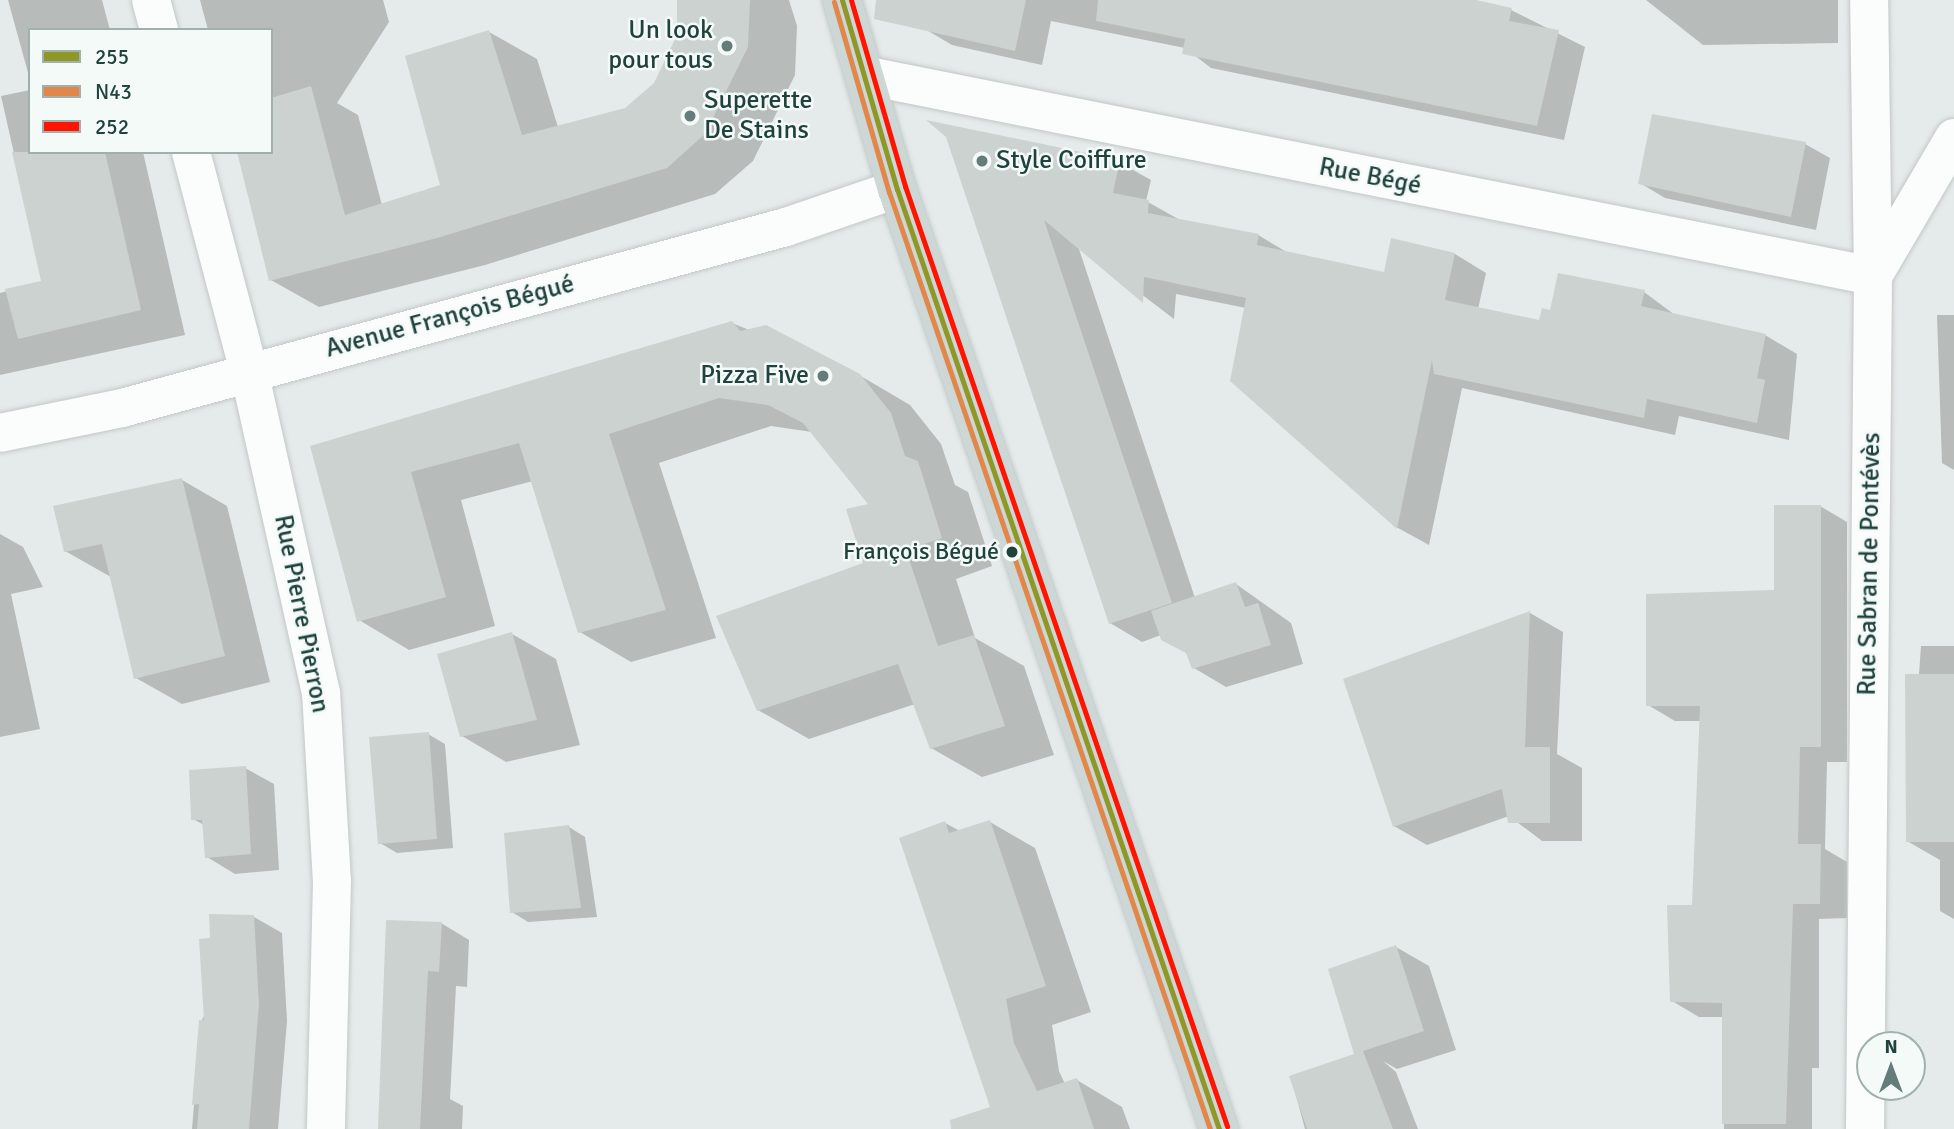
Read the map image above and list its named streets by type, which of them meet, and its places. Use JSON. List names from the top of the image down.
{
  "streets": {
    "street": [
      "Rue Bégé",
      "Avenue François Bégué",
      "Rue Sabran de Pontévès",
      "Rue Pierre Pierron"
    ]
  },
  "crossings": [
    ["Rue Bégé", "Rue Sabran de Pontévès"],
    ["Avenue François Bégué", "Rue Pierre Pierron"]
  ],
  "places": [
    "Un look pour tous",
    "Superette De Stains",
    "Style Coiffure",
    "Pizza Five",
    "François Bégué"
  ],
  "lines": ["transit line 255", "transit line 252", "transit line N43"],
  "legend": ["255", "N43", "252"],
  "north": "top"
}
